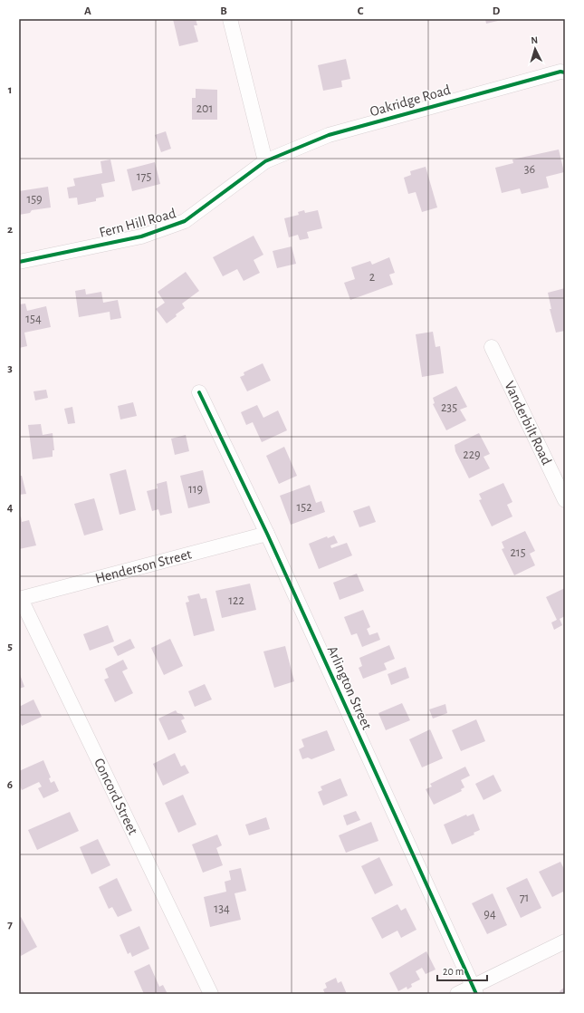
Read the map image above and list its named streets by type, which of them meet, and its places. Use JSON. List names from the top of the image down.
{
  "streets": {
    "street": [
      "Oakridge Road",
      "Fern Hill Road",
      "Vanderbilt Road",
      "Henderson Street",
      "Arlington Street",
      "Concord Street"
    ]
  },
  "crossings": [
    ["Oakridge Road", "Fern Hill Road"],
    ["Henderson Street", "Arlington Street"],
    ["Henderson Street", "Concord Street"]
  ],
  "house_numbers": [
    "201",
    "36",
    "175",
    "159",
    "2",
    "154",
    "235",
    "229",
    "119",
    "152",
    "215",
    "122",
    "71",
    "134",
    "94"
  ],
  "scale_bar": "20 m",
  "north": "top",
  "grid": {
    "columns": [
      "A",
      "B",
      "C",
      "D"
    ],
    "rows": [
      "1",
      "2",
      "3",
      "4",
      "5",
      "6",
      "7"
    ]
  }
}
